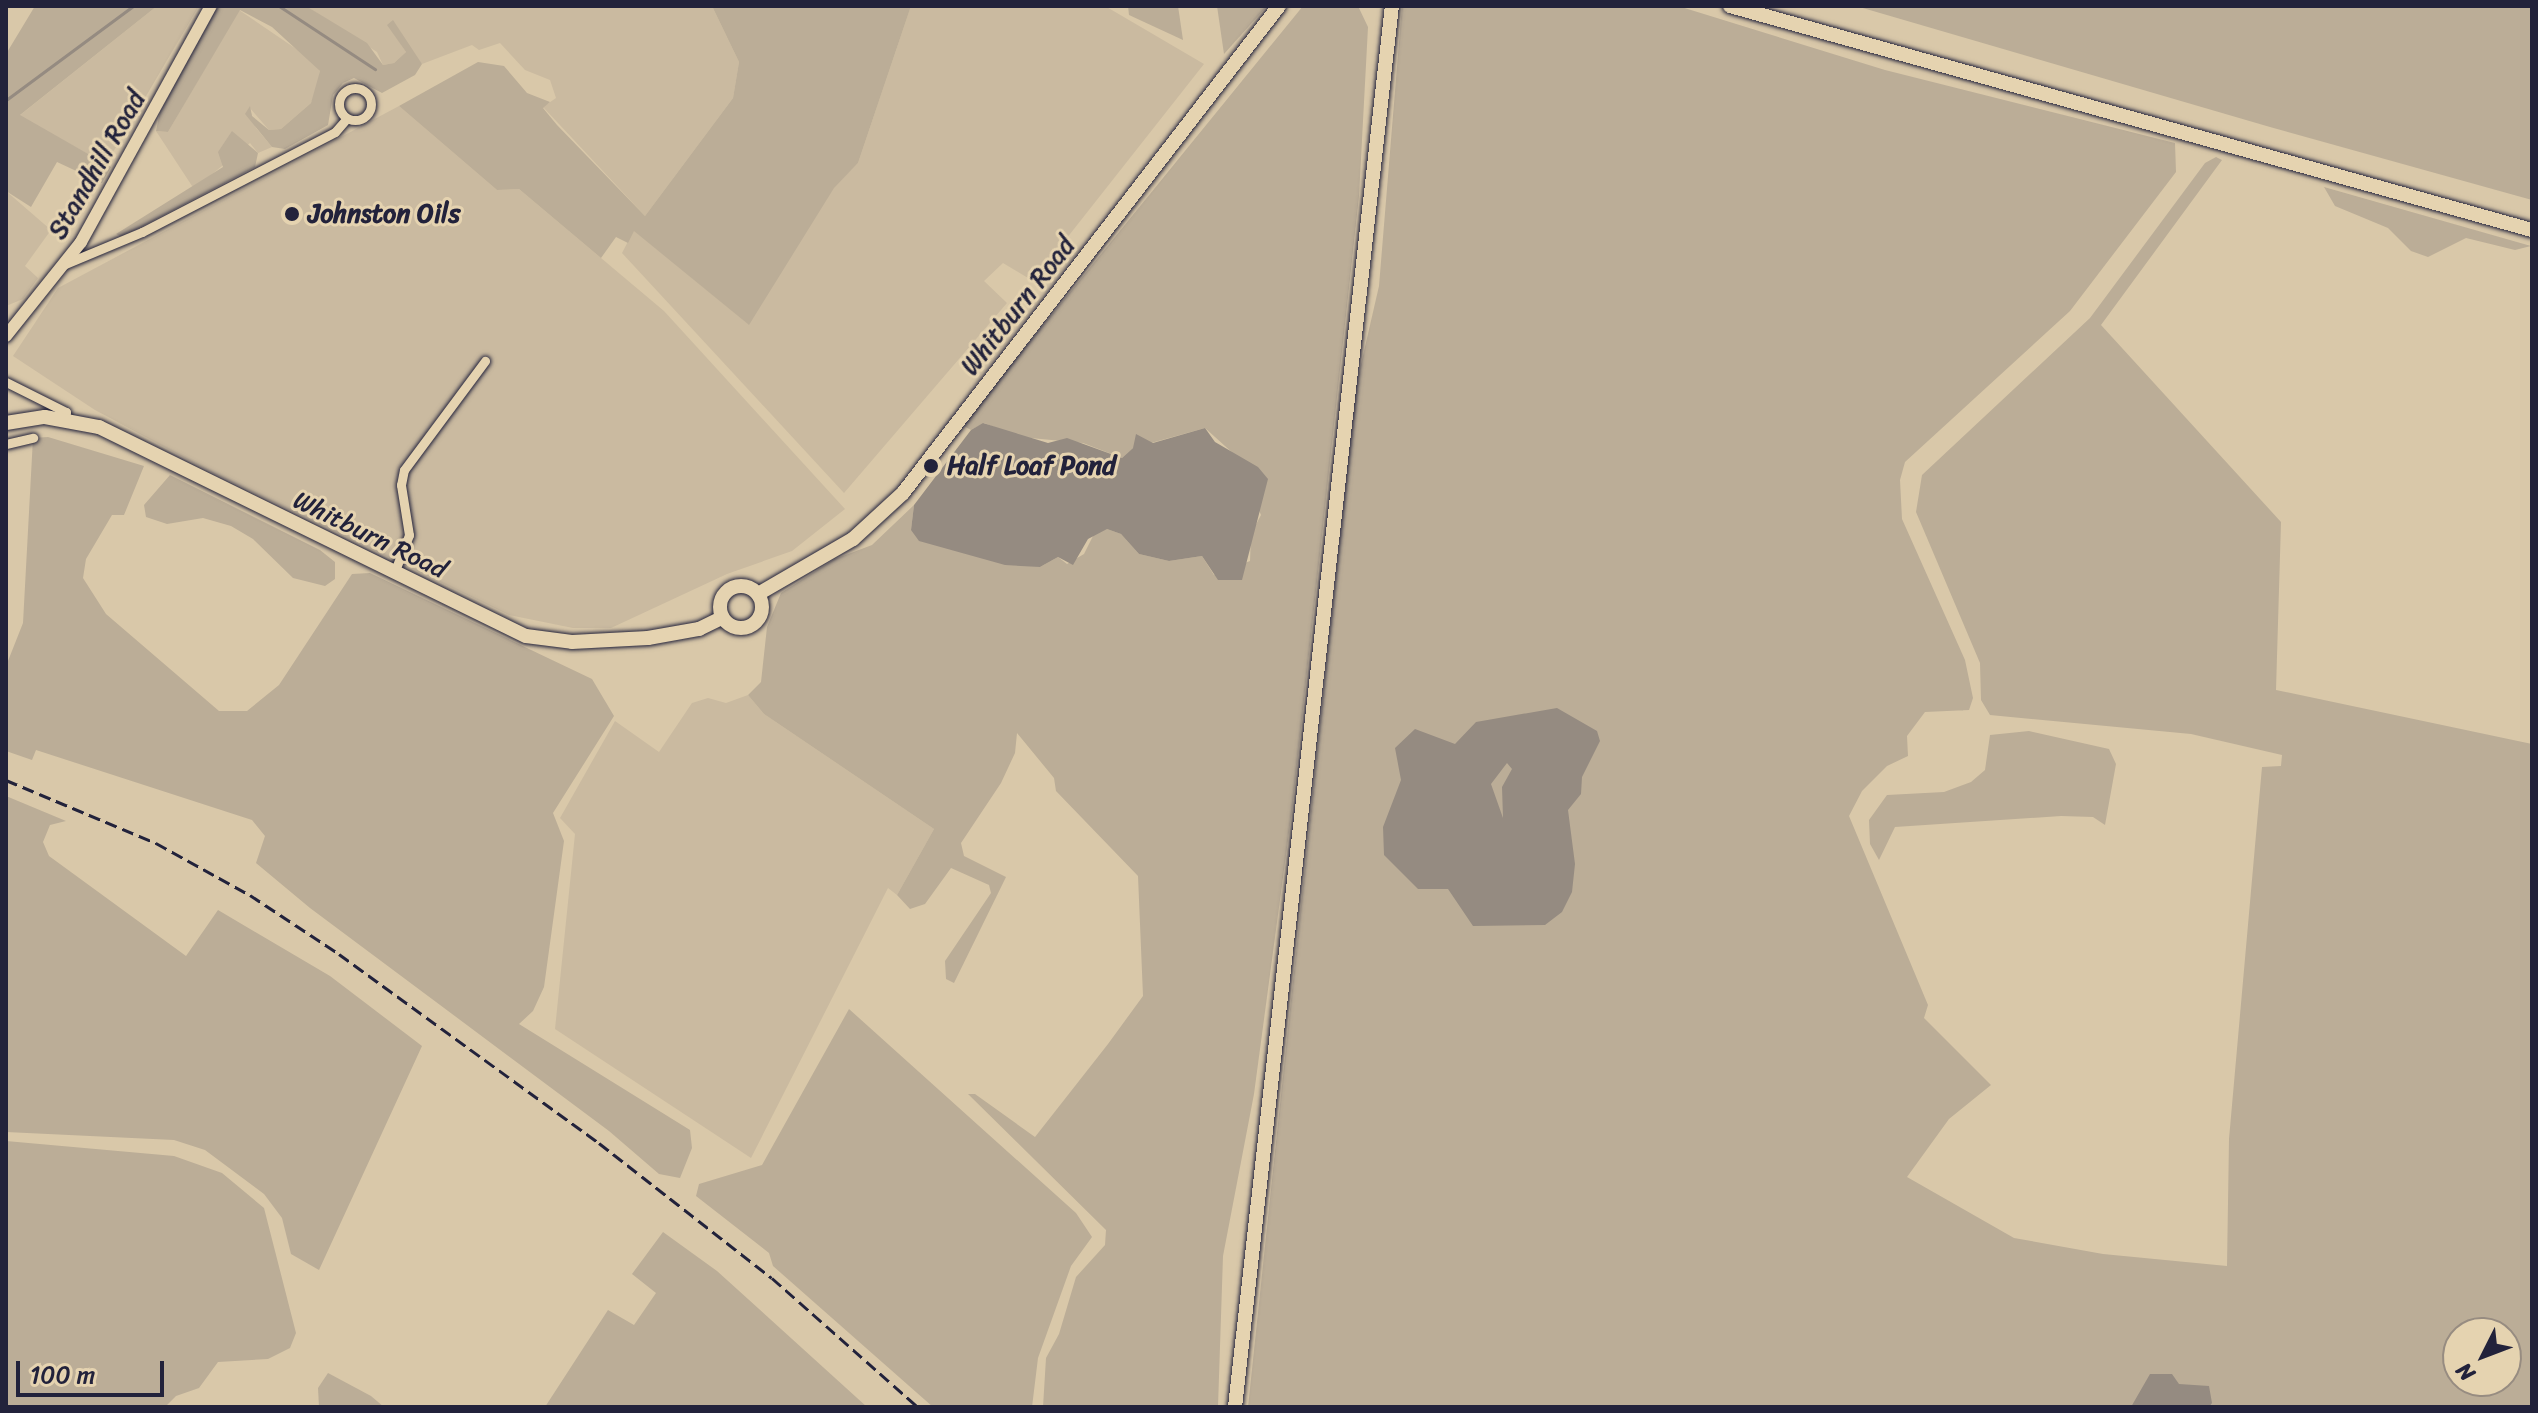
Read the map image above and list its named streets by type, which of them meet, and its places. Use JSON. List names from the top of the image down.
{
  "streets": {
    "main road": ["Whitburn Road"],
    "street": ["Standhill Road"]
  },
  "places": ["Johnston Oils", "Half Loaf Pond"],
  "scale_bar": "100 m",
  "north": "bottom left"
}
